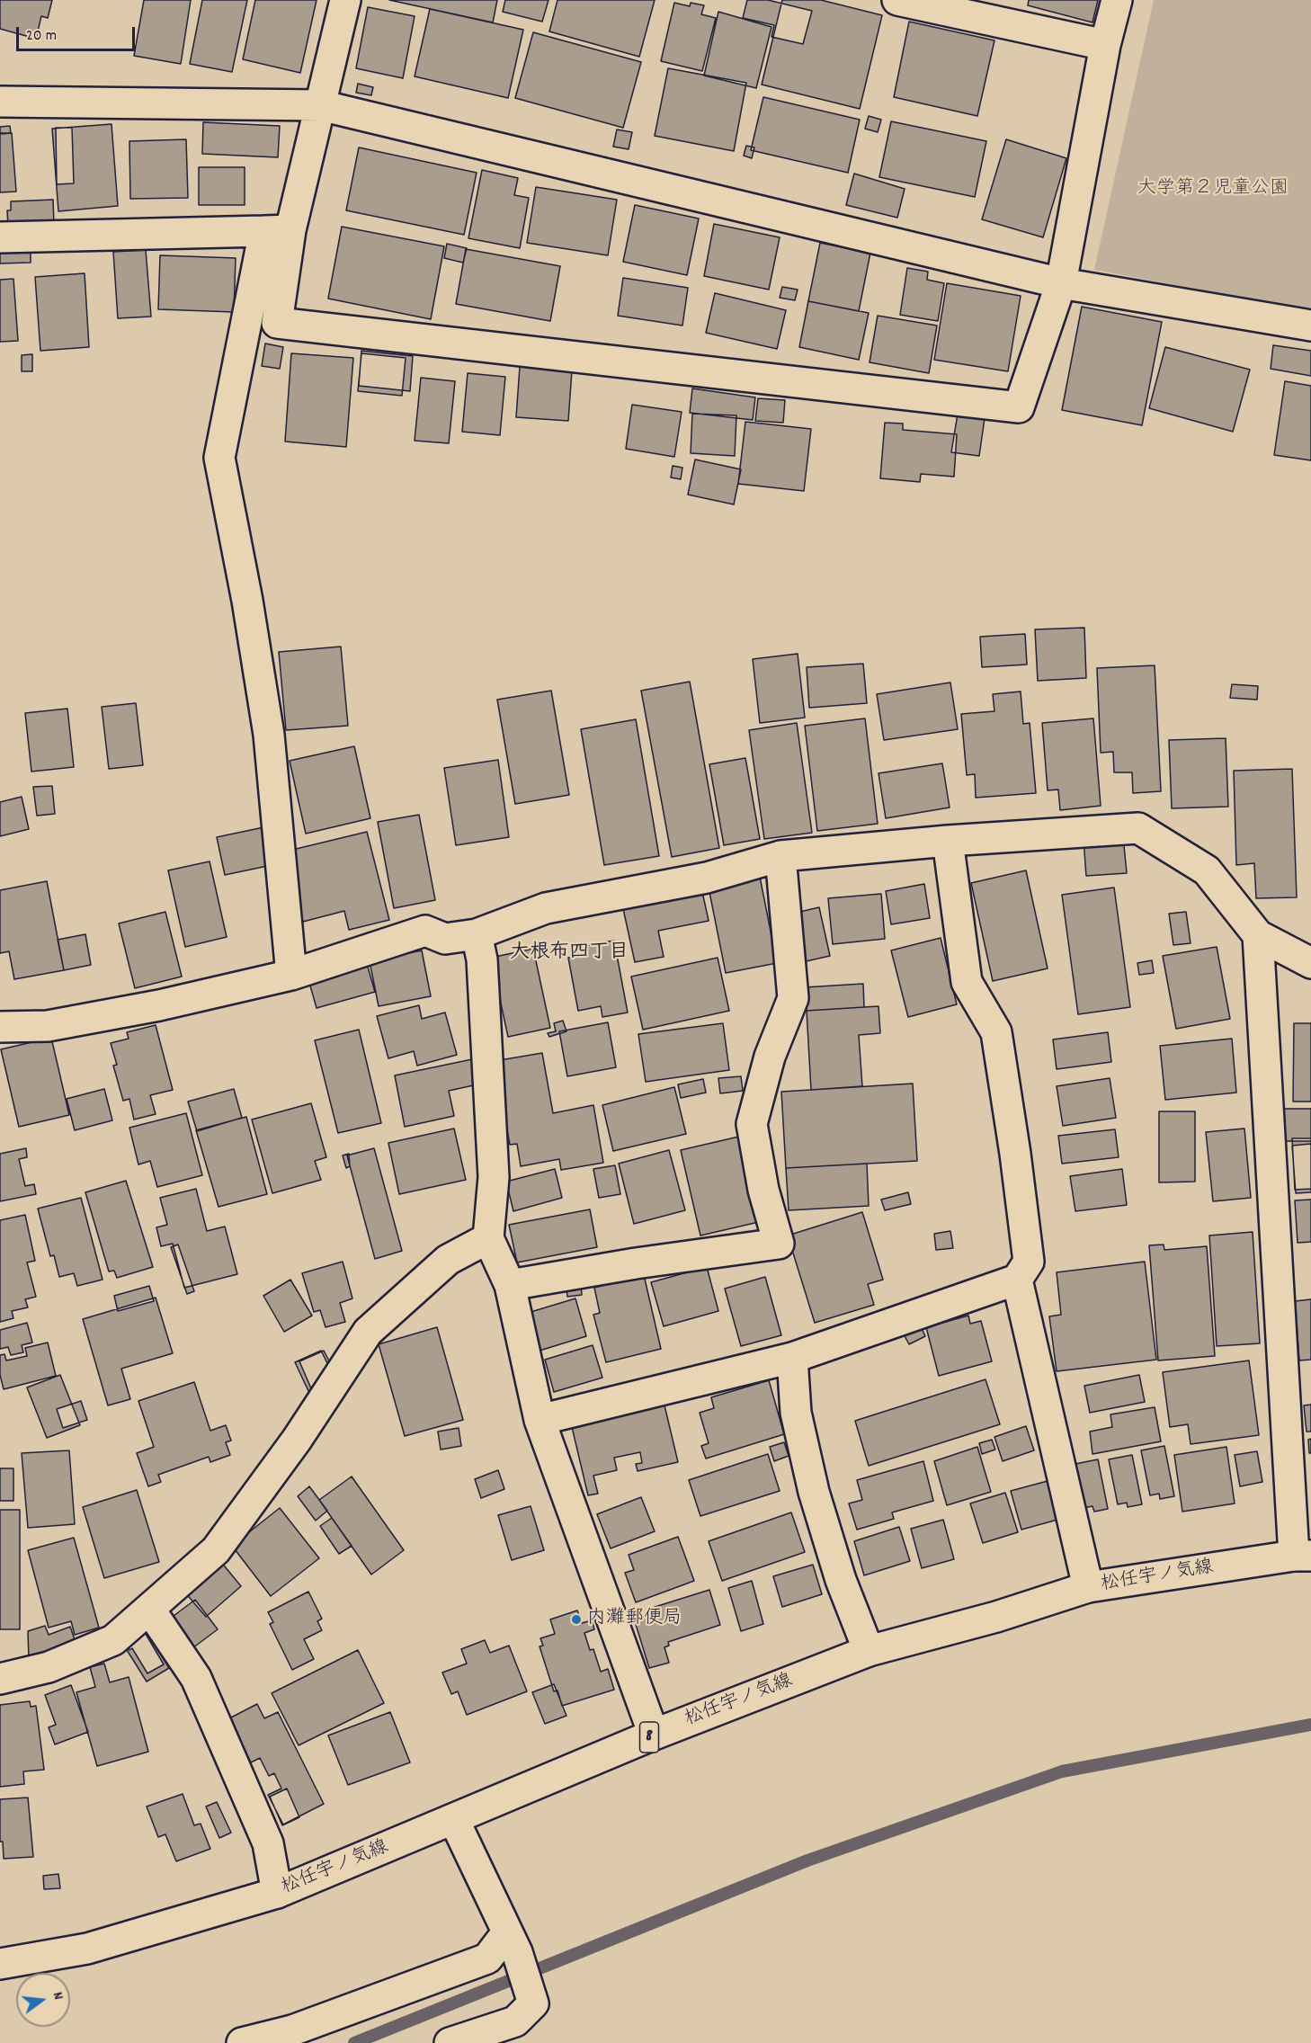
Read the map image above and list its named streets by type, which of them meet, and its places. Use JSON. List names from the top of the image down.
{
  "streets": {
    "street": ["松任宇ノ気線", "8"]
  },
  "districts": ["大根布四丁目"],
  "parks": ["大学第２児童公園"],
  "places": ["内灘郵便局"],
  "scale_bar": "20 m",
  "north": "right"
}
